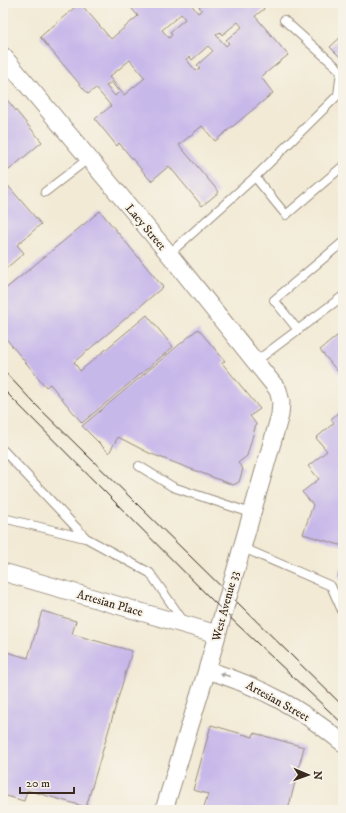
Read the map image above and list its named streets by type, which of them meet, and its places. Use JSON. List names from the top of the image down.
{
  "streets": {
    "street": [
      "Lacy Street",
      "Artesian Place",
      "West Avenue 33",
      "Artesian Street"
    ]
  },
  "crossings": [
    ["Lacy Street", "West Avenue 33"],
    ["Artesian Place", "West Avenue 33"],
    ["West Avenue 33", "Artesian Street"]
  ],
  "one_way": ["Artesian Street"],
  "scale_bar": "20 m",
  "north": "right"
}
